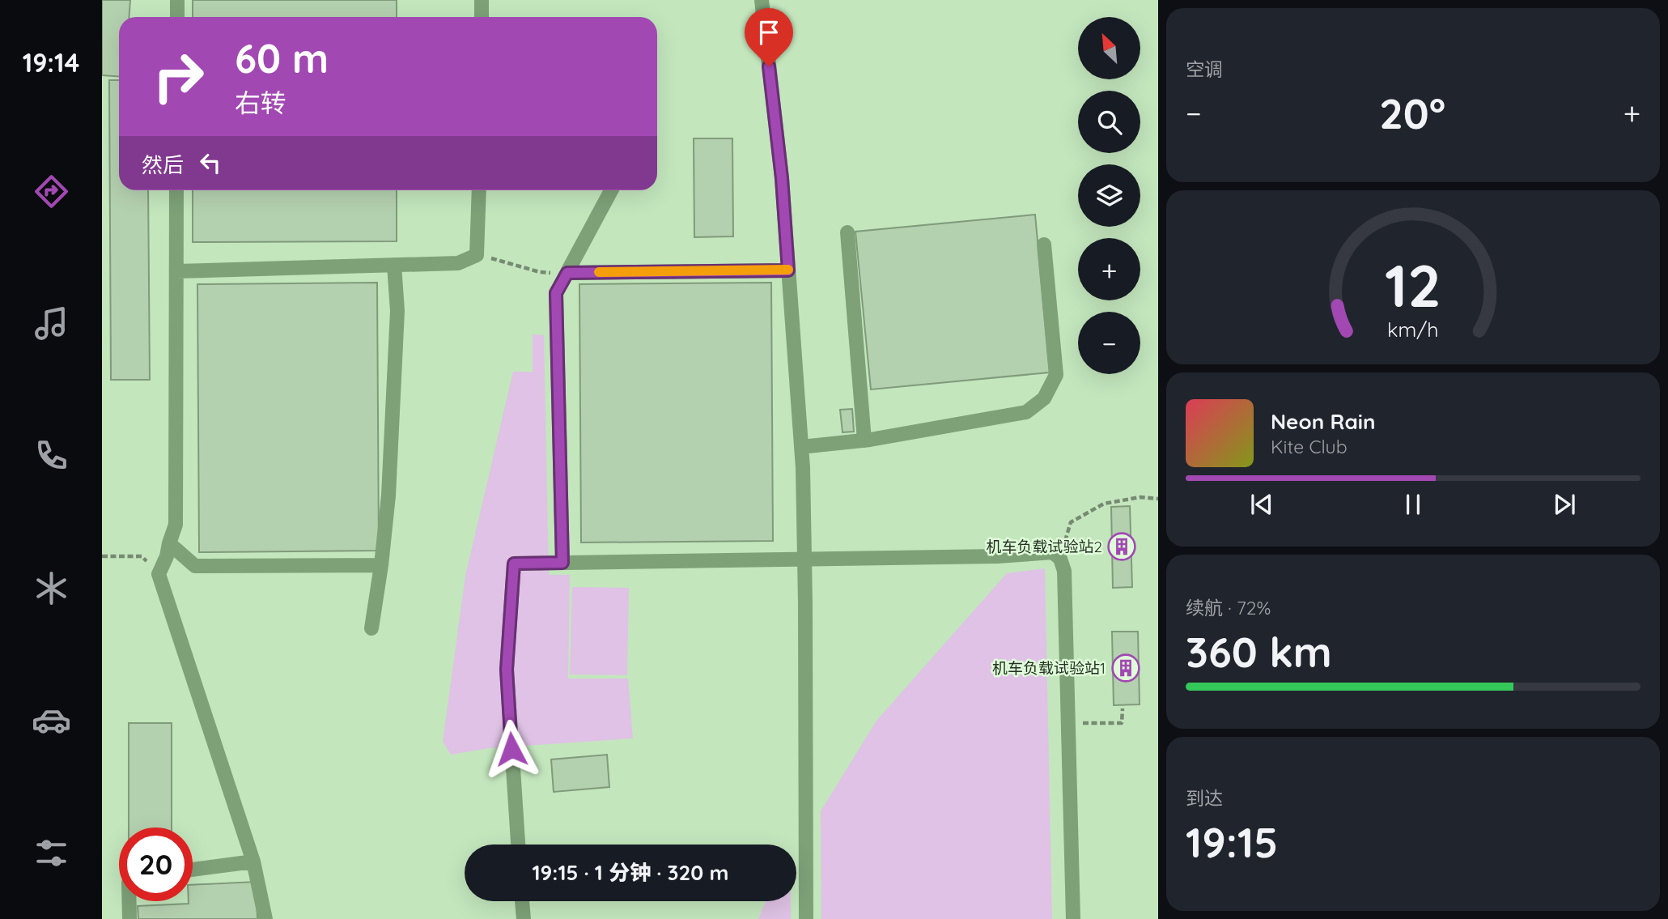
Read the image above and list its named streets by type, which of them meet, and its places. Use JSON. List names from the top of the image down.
{
  "places": {
    "building": ["机车负载试验站2", "机车负载试验站1"]
  },
  "north": "top left",
  "page": {
    "tabs": "19:14",
    "tile": [
      "空调",
      ["续航 · 72%", "360 km"],
      ["到达", "19:15"]
    ],
    "map_buttons": ["+", "−"],
    "turn": ["60 m", "右转"],
    "heat": ["−", "20°", "+"],
    "then": "然后",
    "song": ["Neon Rain", "Kite Club"],
    "limit": "20",
    "trip": "19:15 · 1 分钟 · 320 m",
    "gauge": ["12", "km/h"]
  }
}
